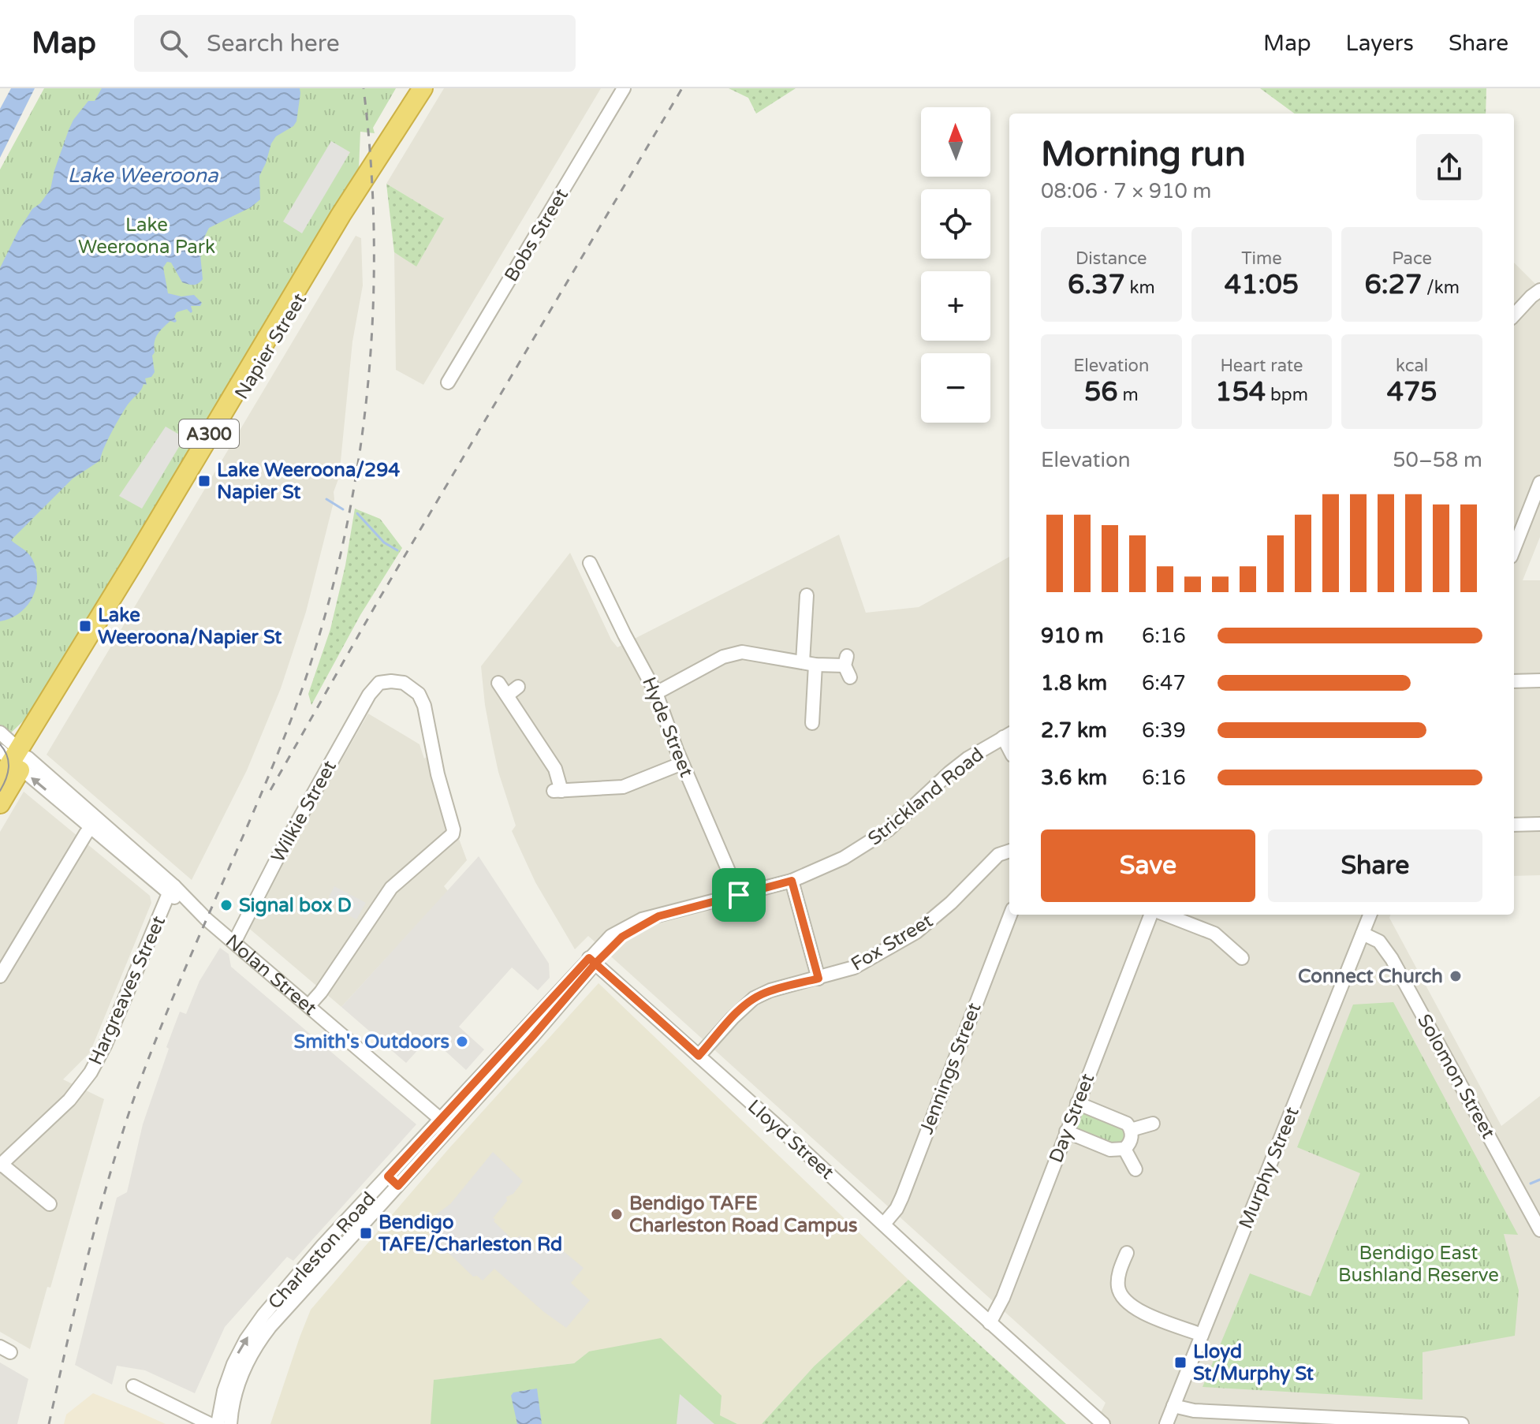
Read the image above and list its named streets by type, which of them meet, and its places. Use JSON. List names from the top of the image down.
{
  "streets": {
    "highway": ["Napier Street", "A300"],
    "street": [
      "Bobs Street",
      "Hyde Street",
      "Strickland Road",
      "Wilkie Street",
      "Fox Street",
      "Nolan Street",
      "Hargreaves Street",
      "Jennings Street",
      "Solomon Street",
      "Day Street",
      "Lloyd Street",
      "Murphy Street",
      "Charleston Road"
    ]
  },
  "crossings": [
    ["Napier Street", "Nolan Street"],
    ["Hyde Street", "Strickland Road"],
    ["Strickland Road", "Lloyd Street"],
    ["Strickland Road", "Charleston Road"],
    ["Wilkie Street", "Nolan Street"],
    ["Fox Street", "Lloyd Street"],
    ["Nolan Street", "Hargreaves Street"],
    ["Nolan Street", "Charleston Road"],
    ["Jennings Street", "Lloyd Street"],
    ["Solomon Street", "Murphy Street"],
    ["Day Street", "Lloyd Street"],
    ["Lloyd Street", "Charleston Road"]
  ],
  "water": ["Lake Weeroona"],
  "parks": ["Lake Weeroona Park", "Bendigo East Bushland Reserve"],
  "places": {
    "transit": [
      "Lake Weeroona/294 Napier St",
      "Lake Weeroona/Napier St",
      "Bendigo TAFE/Charleston Rd",
      "Lloyd St/Murphy St"
    ],
    "other": [
      "Signal box D",
      "Connect Church",
      "Smith's Outdoors",
      "Bendigo TAFE Charleston Road Campus"
    ]
  },
  "north": "top",
  "page": {
    "header": "Map",
    "search": "Search here",
    "nav": ["Map", "Layers", "Share"],
    "map_buttons": ["+", "−"],
    "heading": ["Morning run", "08:06 · 7 × 910 m"],
    "stats": [
      ["Distance", "6.37 km"],
      ["Time", "41:05"],
      ["Pace", "6:27 /km"],
      ["Elevation", "56 m"],
      ["Heart rate", "154 bpm"],
      ["kcal", "475"]
    ],
    "chart": ["Elevation", "50–58 m"],
    "list": [
      {
        "name": "910 m",
        "note": "6:16"
      },
      {
        "name": "1.8 km",
        "note": "6:47"
      },
      {
        "name": "2.7 km",
        "note": "6:39"
      },
      {
        "name": "3.6 km",
        "note": "6:16"
      }
    ],
    "buttons": ["Save", "Share"]
  }
}
